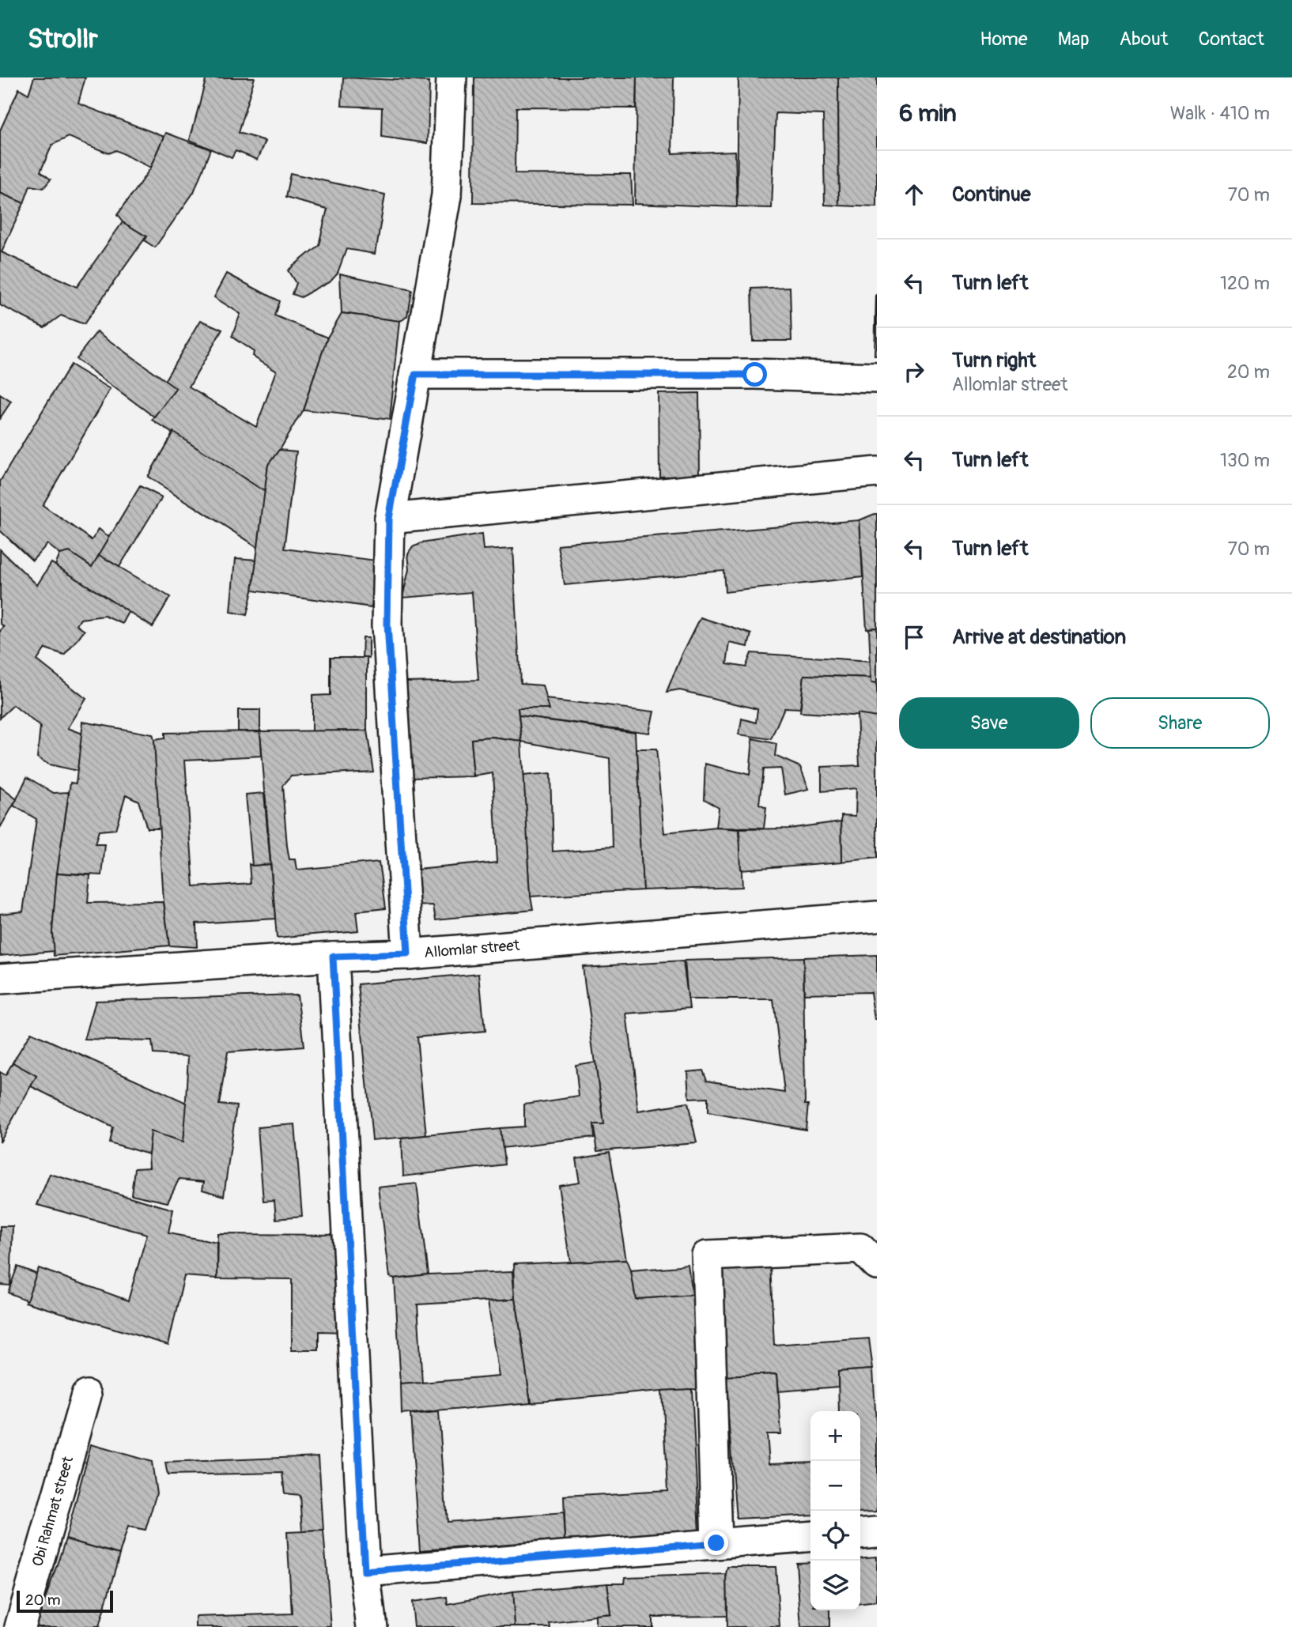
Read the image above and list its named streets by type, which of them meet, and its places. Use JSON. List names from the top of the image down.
{
  "streets": {
    "street": ["Allomlar street", "Obi Rahmat street"]
  },
  "scale_bar": "20 m",
  "page": {
    "header": "Strollr",
    "nav": [
      "Home",
      "Map",
      "About",
      "Contact"
    ],
    "heading": ["6 min", "Walk · 410 m"],
    "list": [
      ["Continue", "70 m"],
      ["Turn left", "120 m"],
      ["Turn right", "Allomlar street", "20 m"],
      ["Turn left", "130 m"],
      ["Turn left", "70 m"],
      "Arrive at destination"
    ],
    "buttons": ["Save", "Share"],
    "map_buttons": ["+", "−"],
    "scale": "20 m"
  }
}
